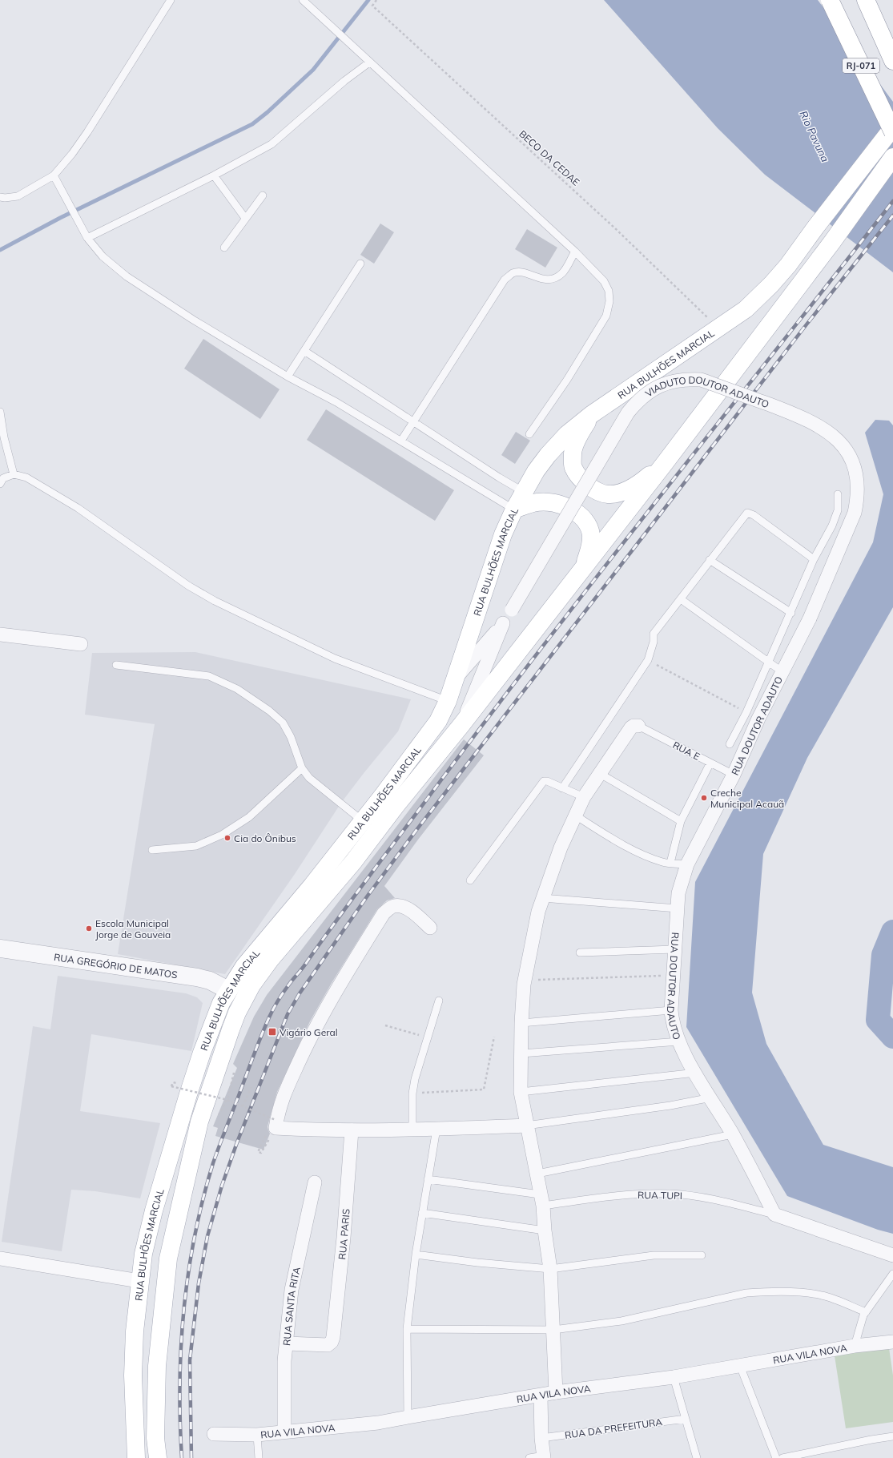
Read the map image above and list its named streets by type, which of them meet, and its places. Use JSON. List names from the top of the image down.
{
  "streets": {
    "main road": ["RJ-071", "RUA BULHÕES MARCIAL"],
    "street": [
      "VIADUTO DOUTOR ADAUTO",
      "RUA DOUTOR ADAUTO",
      "RUA GREGÓRIO DE MATOS",
      "RUA PARIS",
      "RUA SANTA RITA",
      "RUA VILA NOVA"
    ],
    "lane": ["RUA E", "RUA TUPI", "RUA DA PREFEITURA"],
    "path": ["BECO DA CEDAE"]
  },
  "crossings": [
    ["BECO DA CEDAE", "RUA BULHÕES MARCIAL"],
    ["RUA BULHÕES MARCIAL", "VIADUTO DOUTOR ADAUTO"],
    ["RUA BULHÕES MARCIAL", "RUA GREGÓRIO DE MATOS"],
    ["VIADUTO DOUTOR ADAUTO", "RUA DOUTOR ADAUTO"],
    ["RUA DOUTOR ADAUTO", "RUA E"],
    ["RUA DOUTOR ADAUTO", "RUA TUPI"],
    ["RUA PARIS", "RUA SANTA RITA"],
    ["RUA SANTA RITA", "RUA VILA NOVA"]
  ],
  "water": ["Rio Pavuna"],
  "places": {
    "other": ["Creche Municipal Acauã", "Cia do Ônibus", "Escola Municipal Jorge de Gouveia"],
    "transit": ["Vigário Geral"]
  }
}
